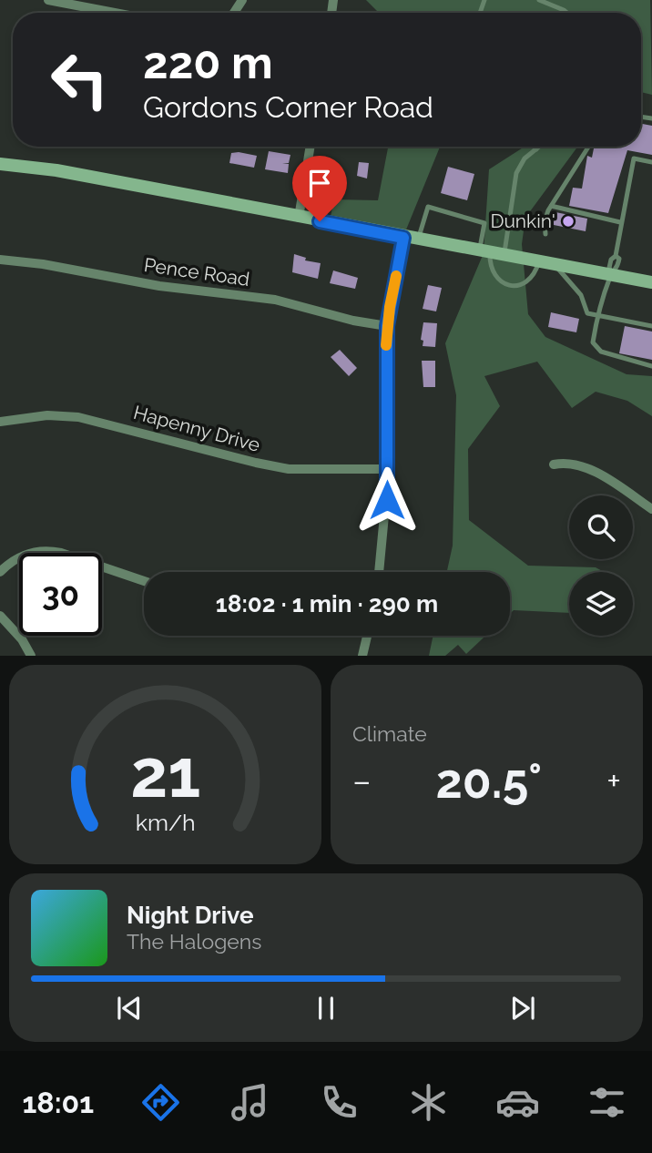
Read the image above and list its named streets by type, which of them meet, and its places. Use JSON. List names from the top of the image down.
{
  "streets": {
    "street": ["Pence Road", "Hapenny Drive"]
  },
  "places": ["Dunkin'"],
  "page": {
    "turn": ["220 m", "Gordons Corner Road"],
    "limit": "30",
    "trip": "18:02 · 1 min · 290 m",
    "tile": "Climate",
    "heat": ["−", "20.5°", "+"],
    "song": ["Night Drive", "The Halogens"],
    "tabs": "18:01",
    "gauge": ["21", "km/h"]
  }
}
